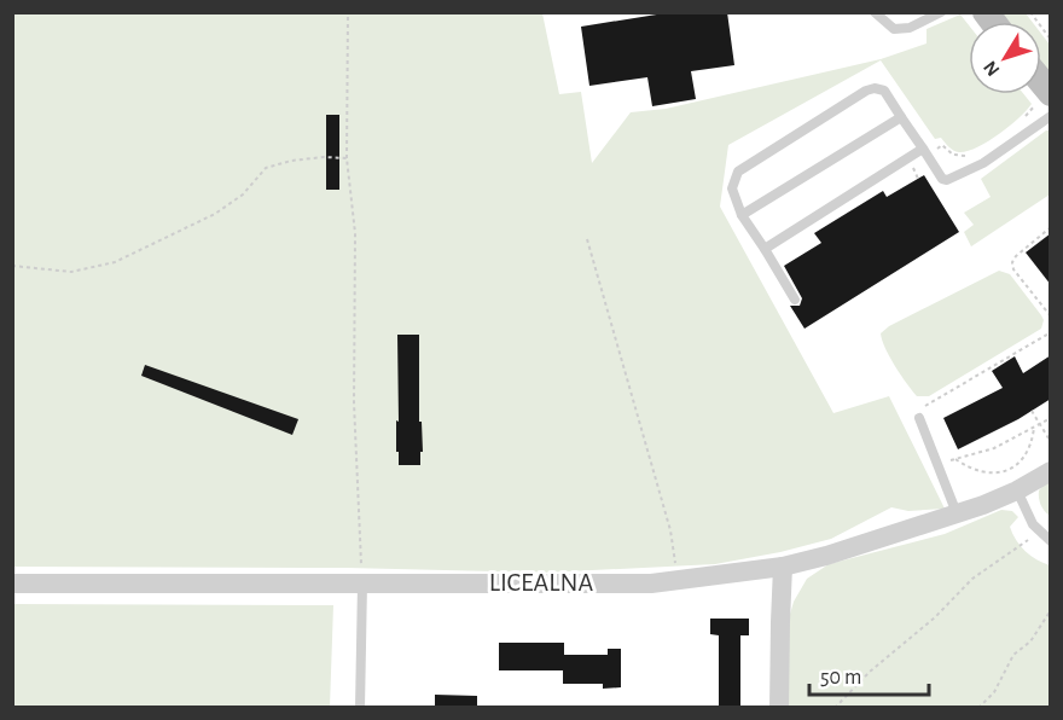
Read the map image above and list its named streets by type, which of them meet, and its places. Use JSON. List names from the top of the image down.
{
  "streets": {
    "street": ["LICEALNA"]
  },
  "scale_bar": "50 m",
  "north": "bottom left"
}
